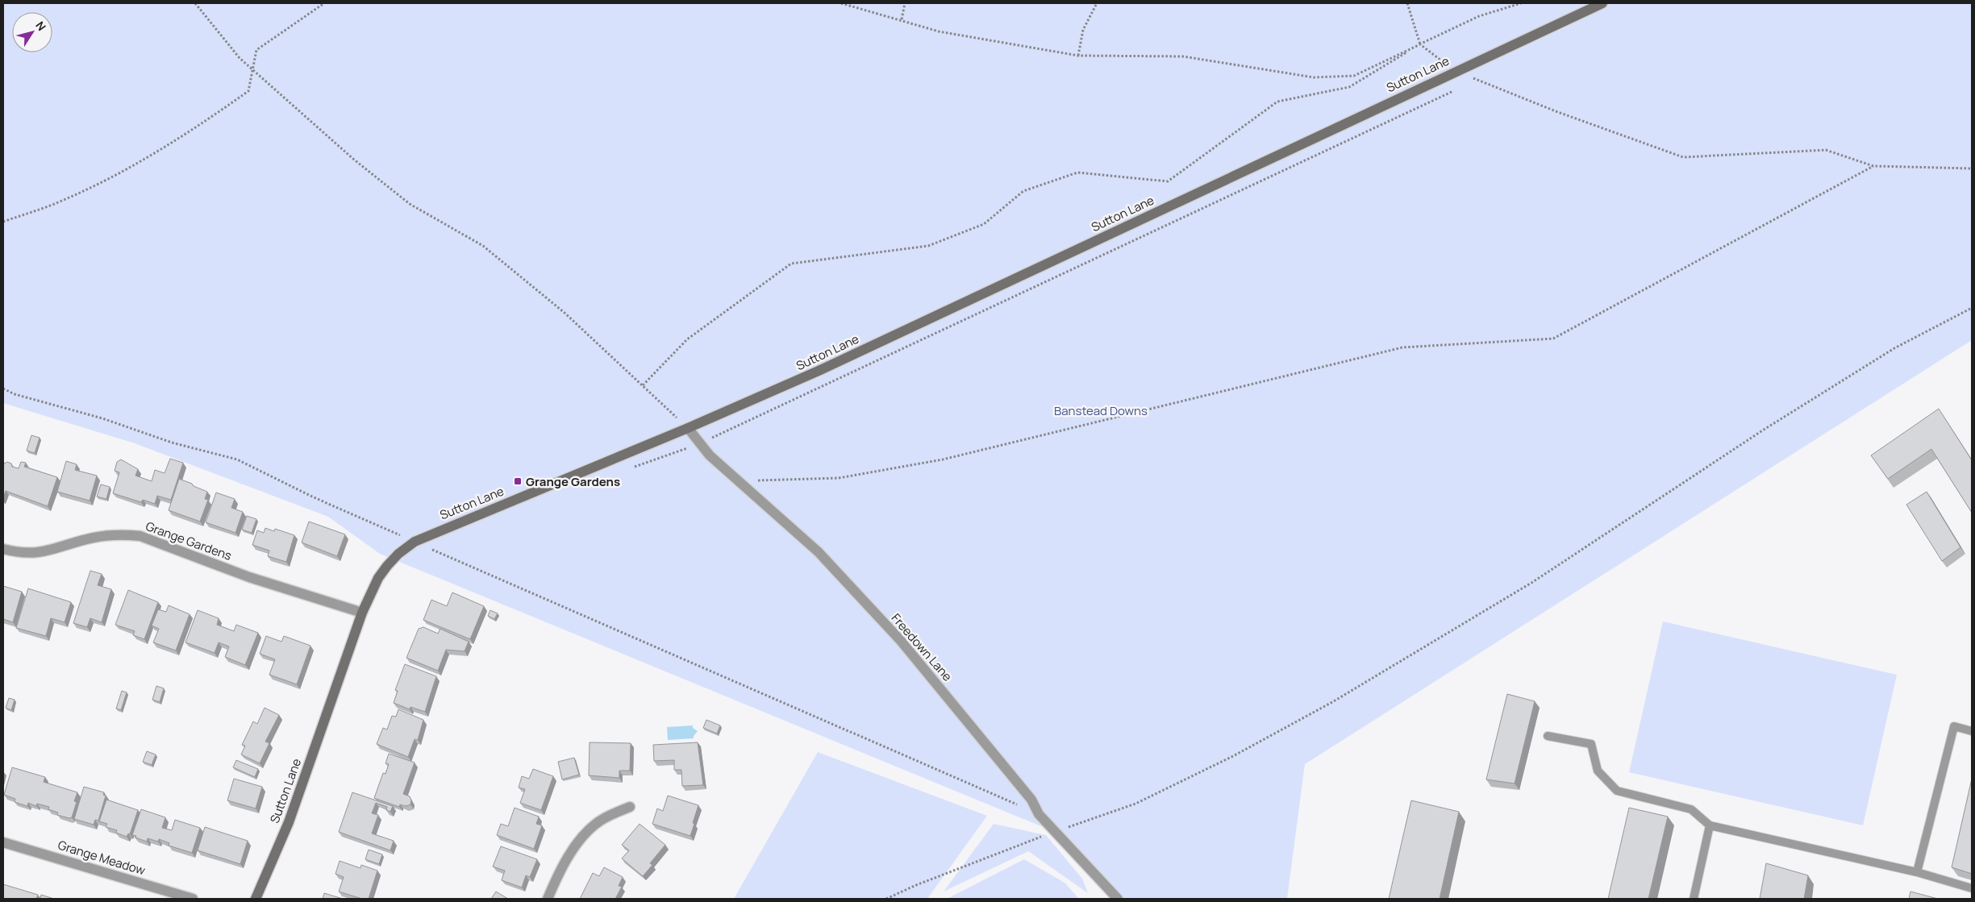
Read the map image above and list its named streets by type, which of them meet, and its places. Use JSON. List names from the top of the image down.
{
  "streets": {
    "main road": ["Sutton Lane"],
    "street": ["Grange Gardens", "Freedown Lane", "Grange Meadow"]
  },
  "crossings": [
    ["Sutton Lane", "Grange Gardens"],
    ["Sutton Lane", "Freedown Lane"]
  ],
  "parks": ["Banstead Downs"],
  "places": {
    "transit": ["Grange Gardens"]
  },
  "north": "top right"
}
